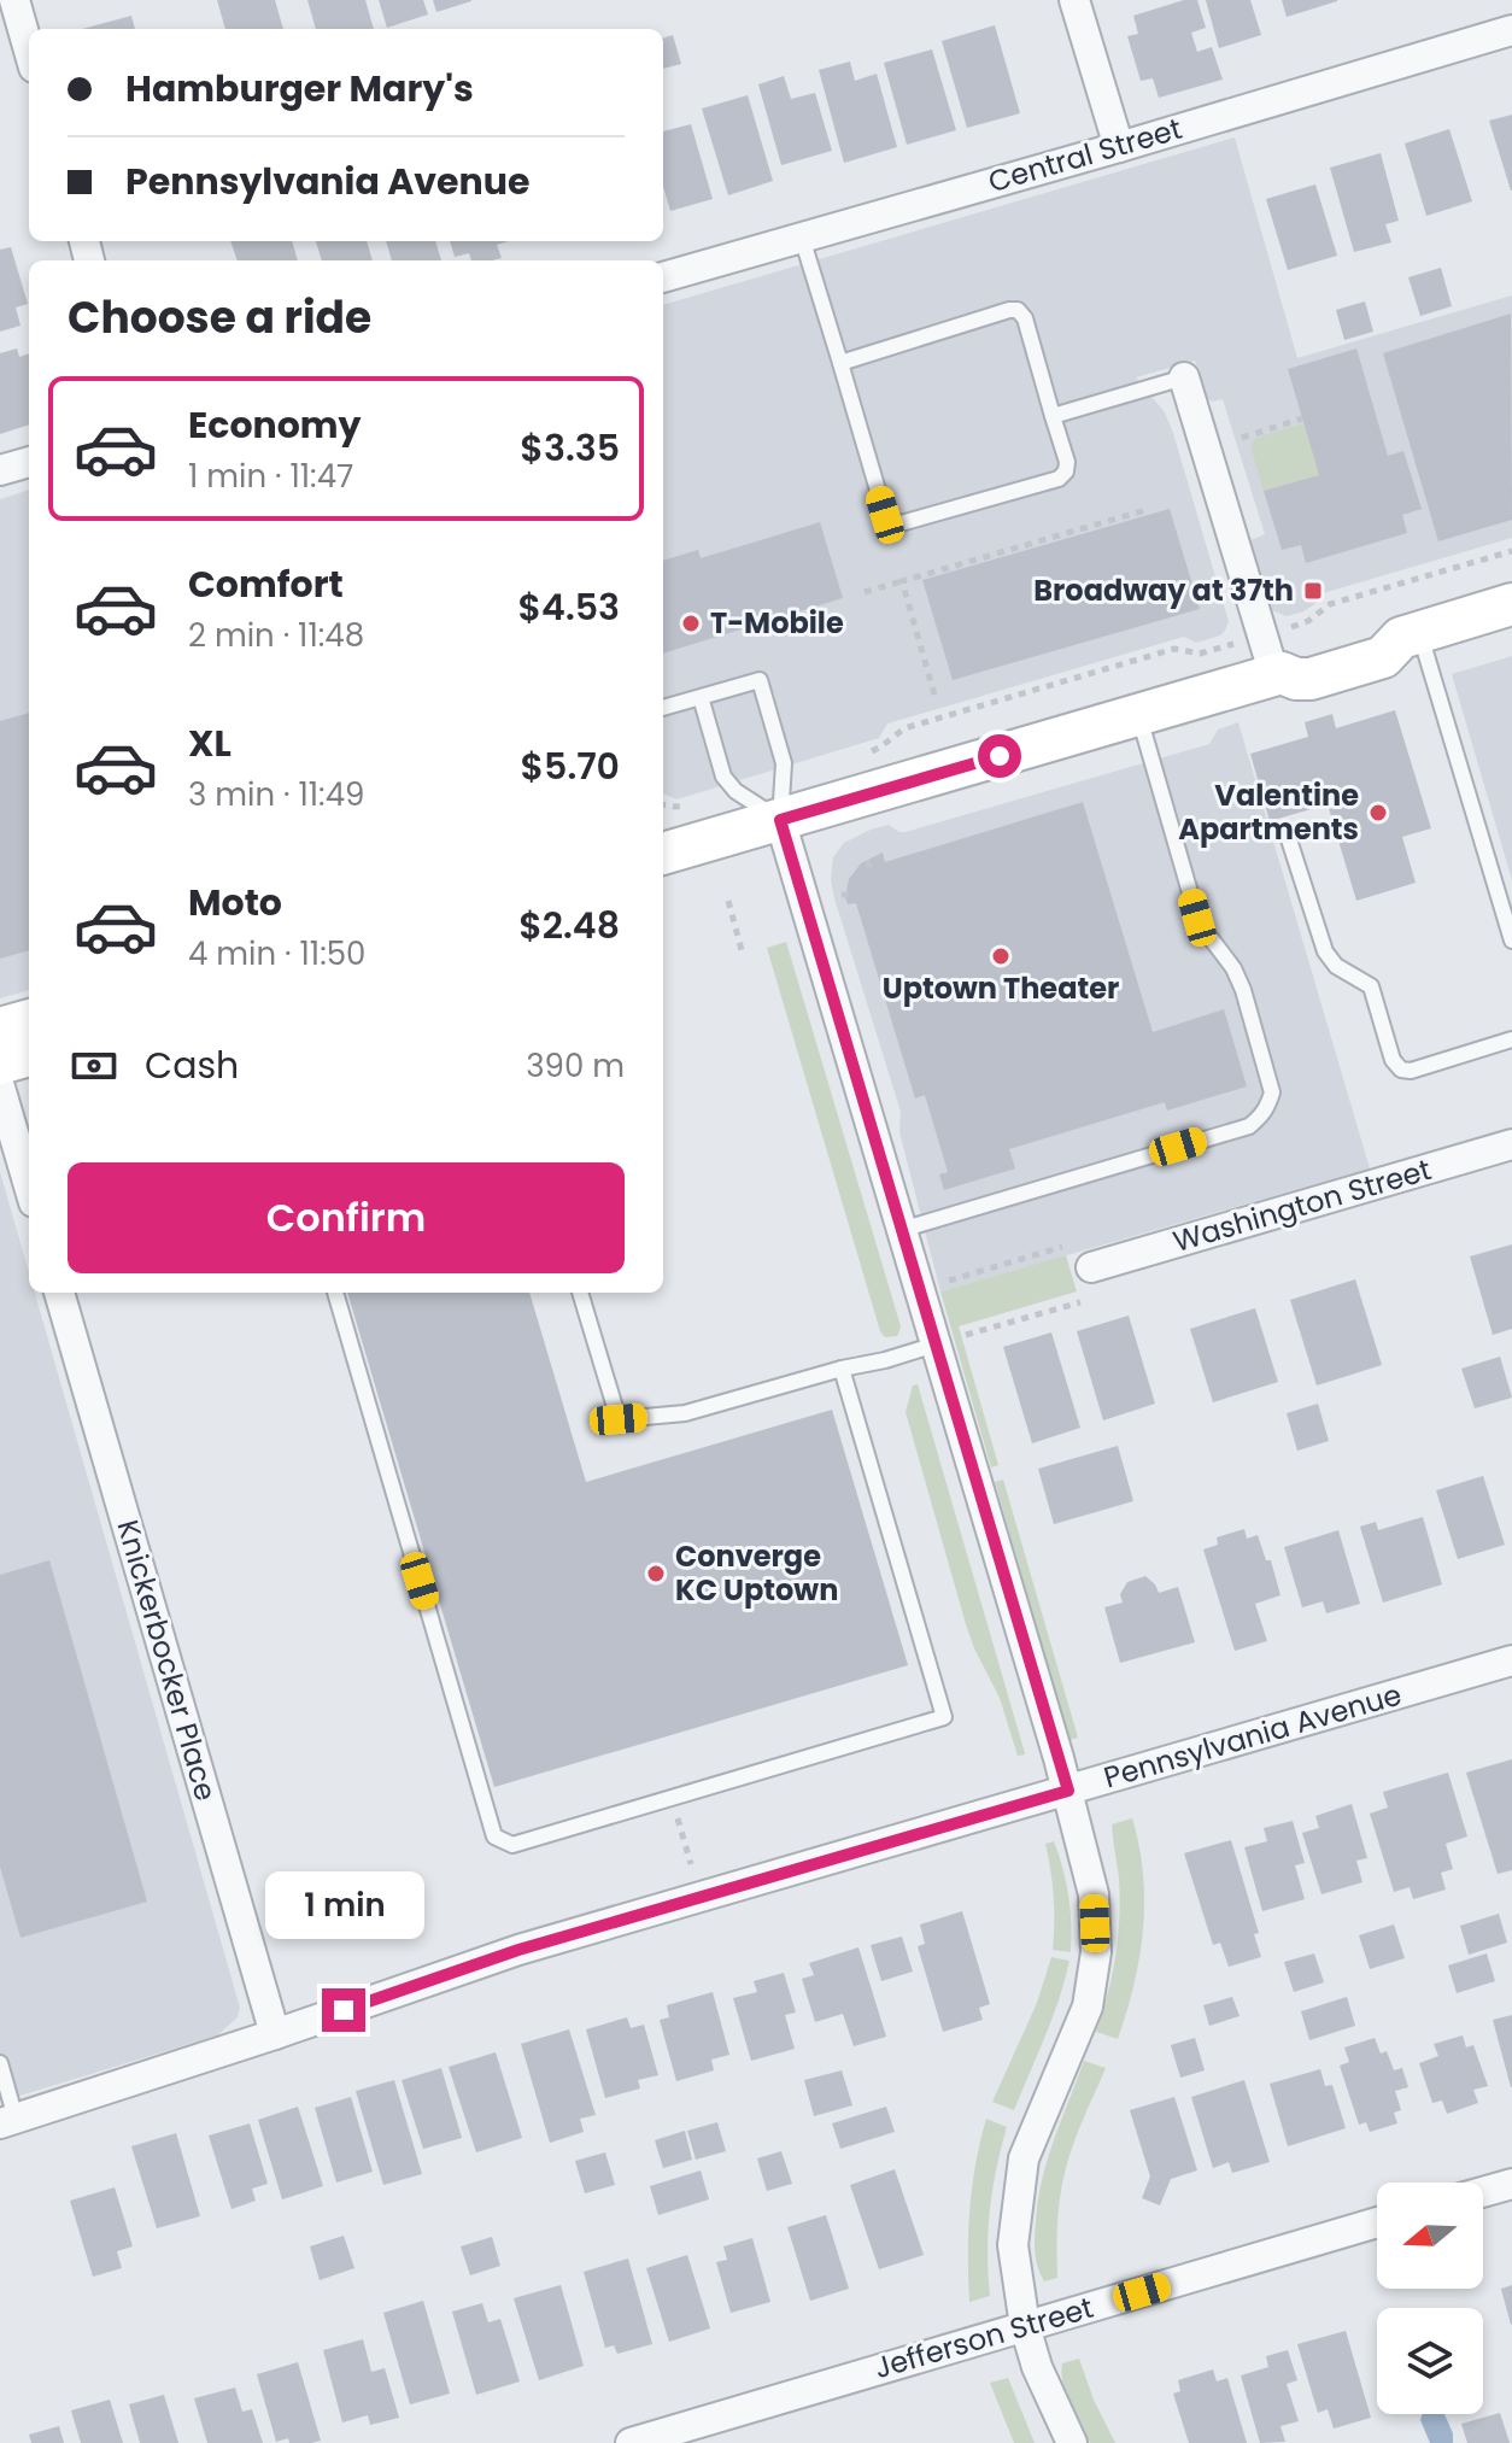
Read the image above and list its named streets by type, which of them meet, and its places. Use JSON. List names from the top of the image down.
{
  "streets": {
    "street": [
      "Central Street",
      "Washington Street",
      "Knickerbocker Place",
      "Pennsylvania Avenue",
      "Jefferson Street"
    ]
  },
  "crossings": [
    ["Knickerbocker Place", "Pennsylvania Avenue"]
  ],
  "places": {
    "transit": ["Broadway at 37th"],
    "other": [
      "T-Mobile",
      "Valentine Apartments",
      "Uptown Theater",
      "Converge KC Uptown"
    ]
  },
  "north": "left",
  "page": {
    "banner": ["Hamburger Mary's", "Pennsylvania Avenue"],
    "heading": "Choose a ride",
    "list": [
      {
        "name": "Economy",
        "note": "1 min · 11:47",
        "value": "$3.35"
      },
      {
        "name": "Comfort",
        "note": "2 min · 11:48",
        "value": "$4.53"
      },
      {
        "name": "XL",
        "note": "3 min · 11:49",
        "value": "$5.70"
      },
      {
        "name": "Moto",
        "note": "4 min · 11:50",
        "value": "$2.48"
      }
    ],
    "pay": ["Cash", "390 m"],
    "buttons": "Confirm",
    "bubble": "1 min"
  }
}
